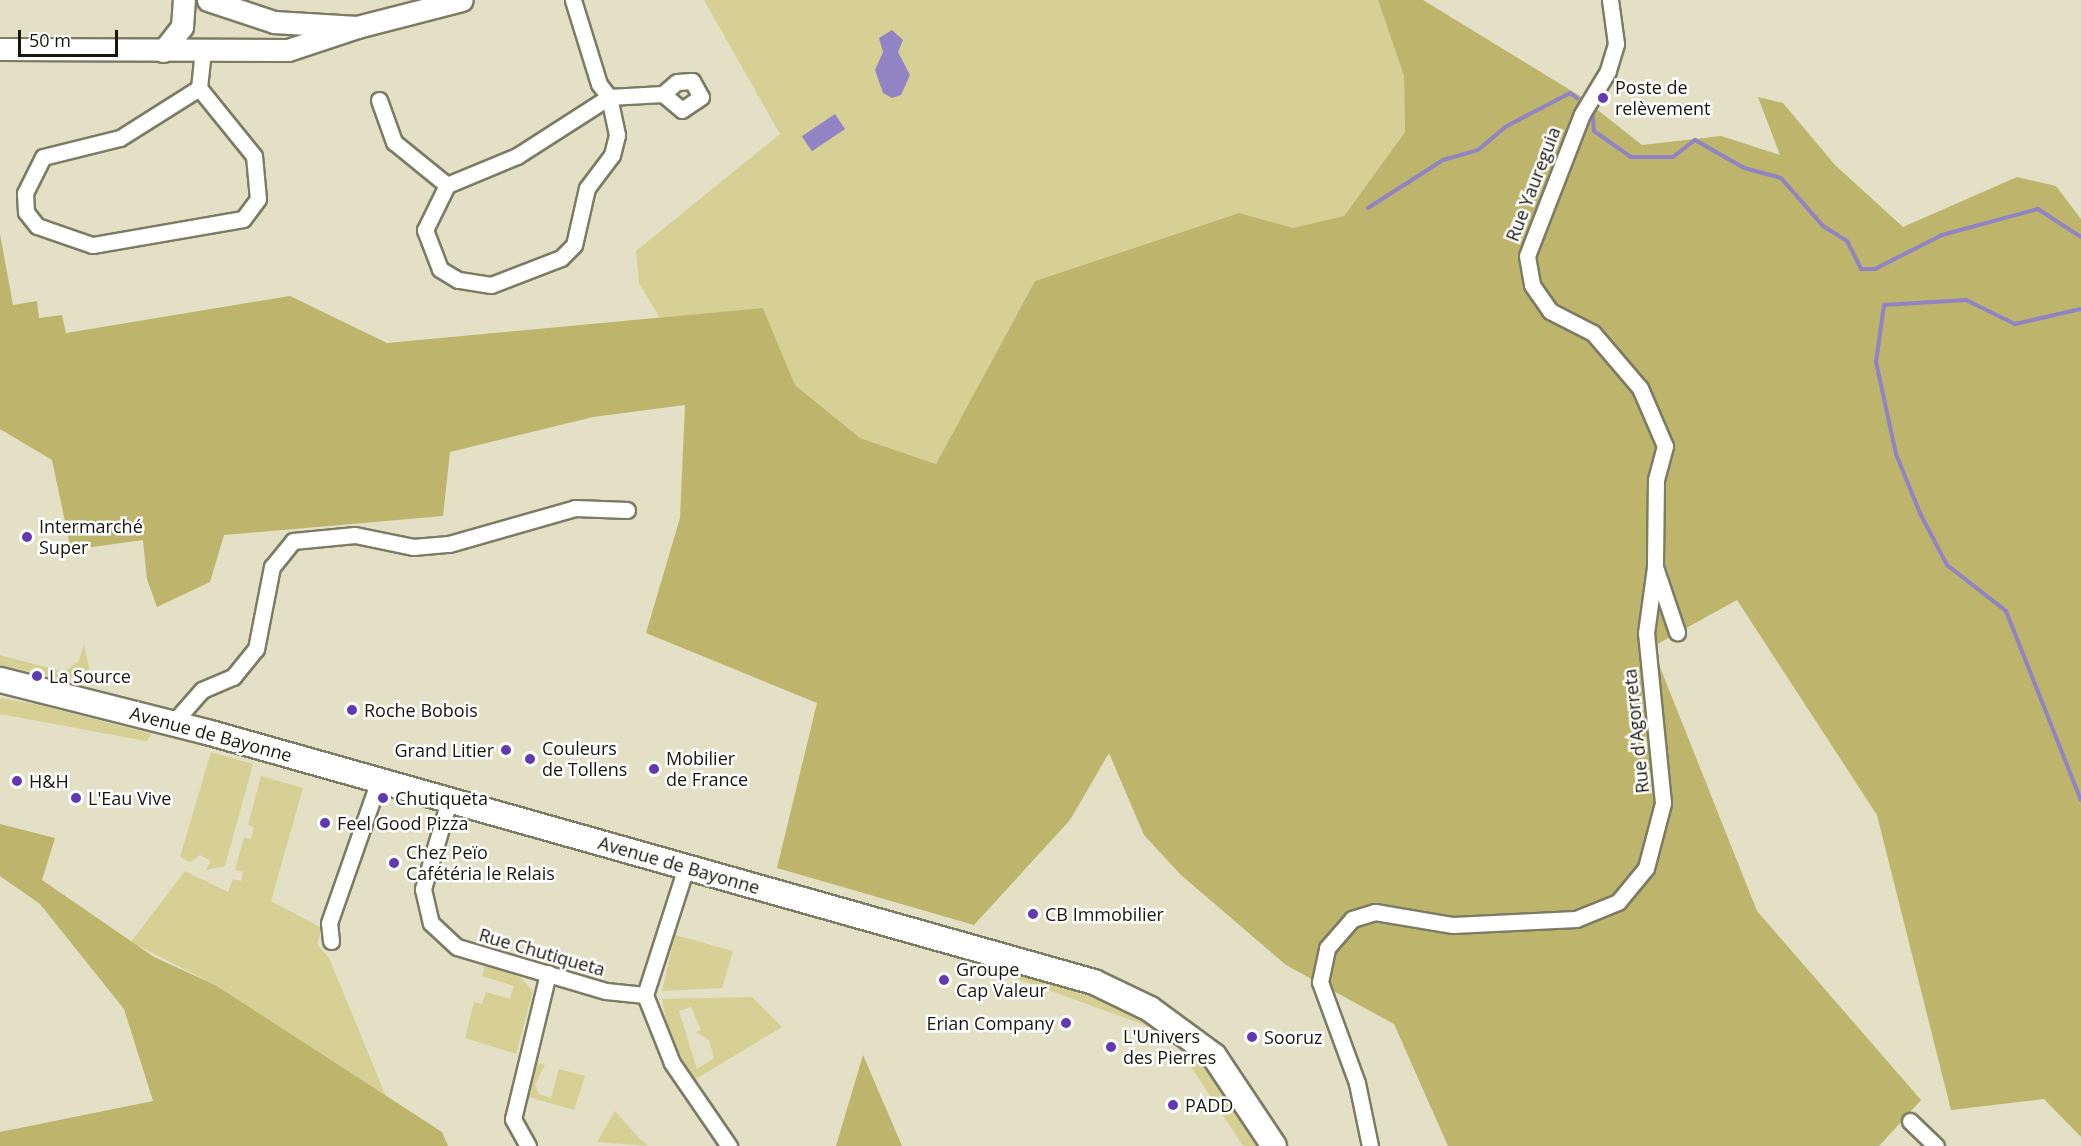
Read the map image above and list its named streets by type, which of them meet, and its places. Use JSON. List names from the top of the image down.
{
  "streets": {
    "main road": ["Avenue de Bayonne"],
    "street": ["Rue Yaureguia", "Rue d'Agorreta", "Rue Chutiqueta"]
  },
  "crossings": [
    ["Rue Yaureguia", "Rue d'Agorreta"],
    ["Avenue de Bayonne", "Rue Chutiqueta"]
  ],
  "places": [
    "Poste de relèvement",
    "Intermarché Super",
    "La Source",
    "Roche Bobois",
    "Grand Litier",
    "Couleurs de Tollens",
    "Mobilier de France",
    "H&H",
    "L'Eau Vive",
    "Chutiqueta",
    "Feel Good Pizza",
    "Chez Peïo Cafétéria le Relais",
    "CB Immobilier",
    "Groupe Cap Valeur",
    "Erian Company",
    "Sooruz",
    "L'Univers des Pierres",
    "PADD"
  ],
  "scale_bar": "50 m"
}
